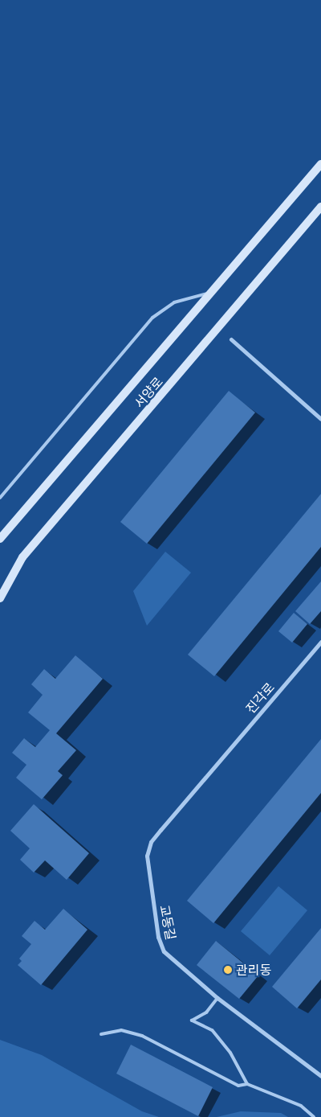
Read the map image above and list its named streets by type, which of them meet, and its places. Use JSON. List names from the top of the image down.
{
  "streets": {
    "main road": ["서양로"],
    "street": ["진각로", "교동길"]
  },
  "crossings": [
    ["진각로", "교동길"]
  ],
  "places": ["관리동"]
}
